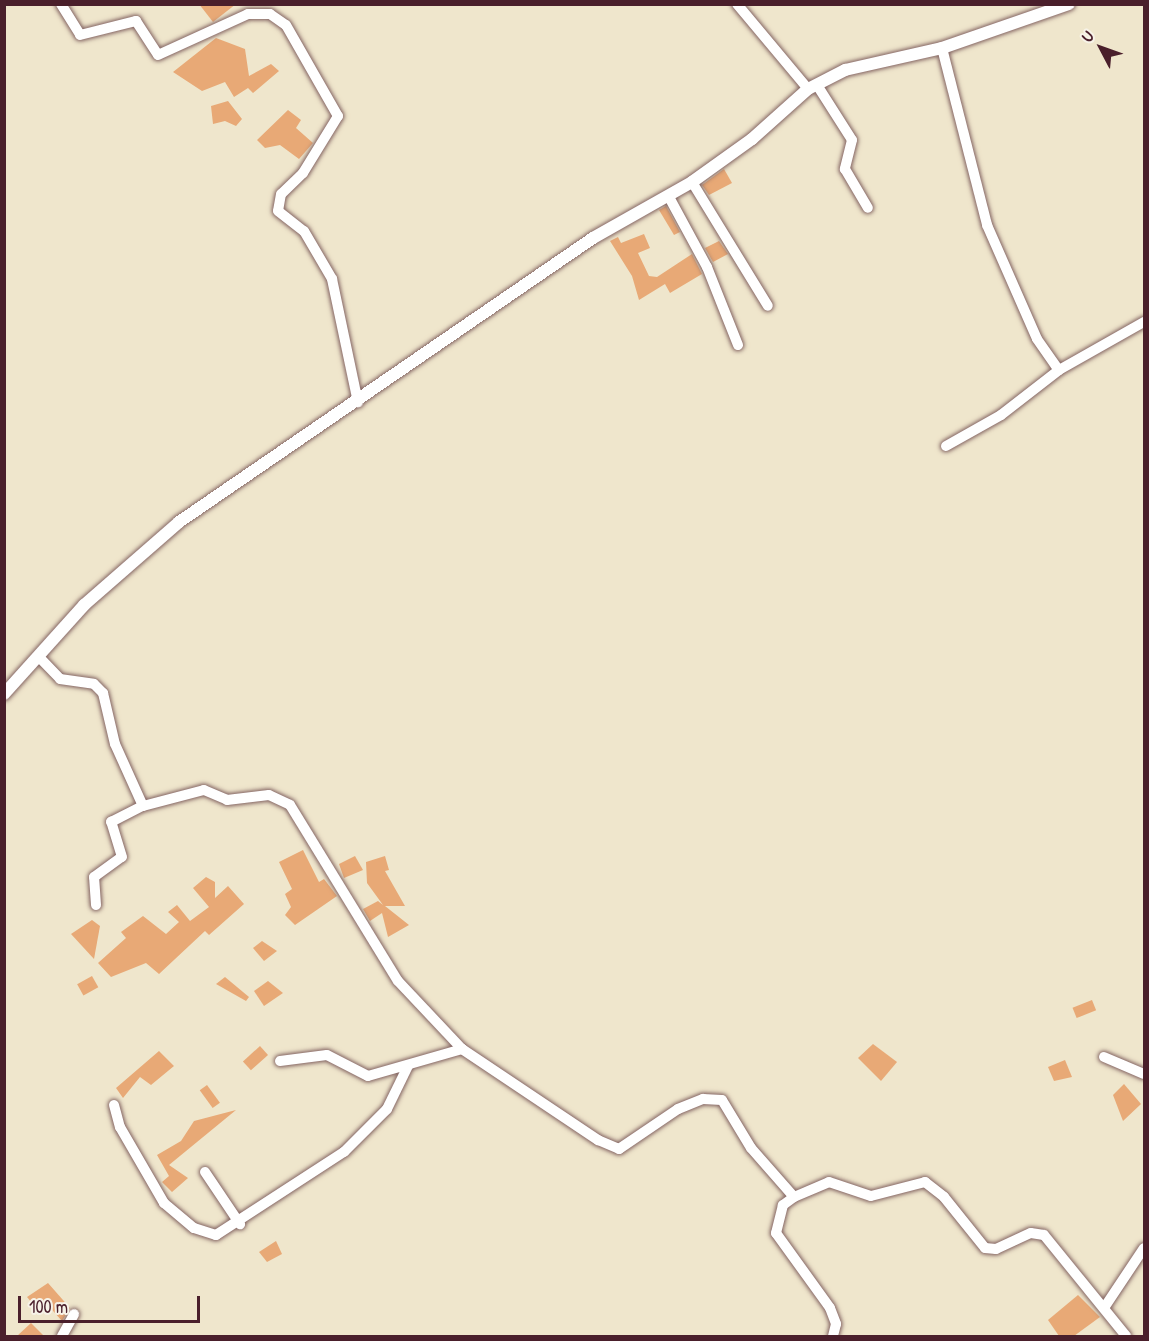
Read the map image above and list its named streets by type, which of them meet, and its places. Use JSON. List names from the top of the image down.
{
  "scale_bar": "100 m",
  "north": "top left"
}
